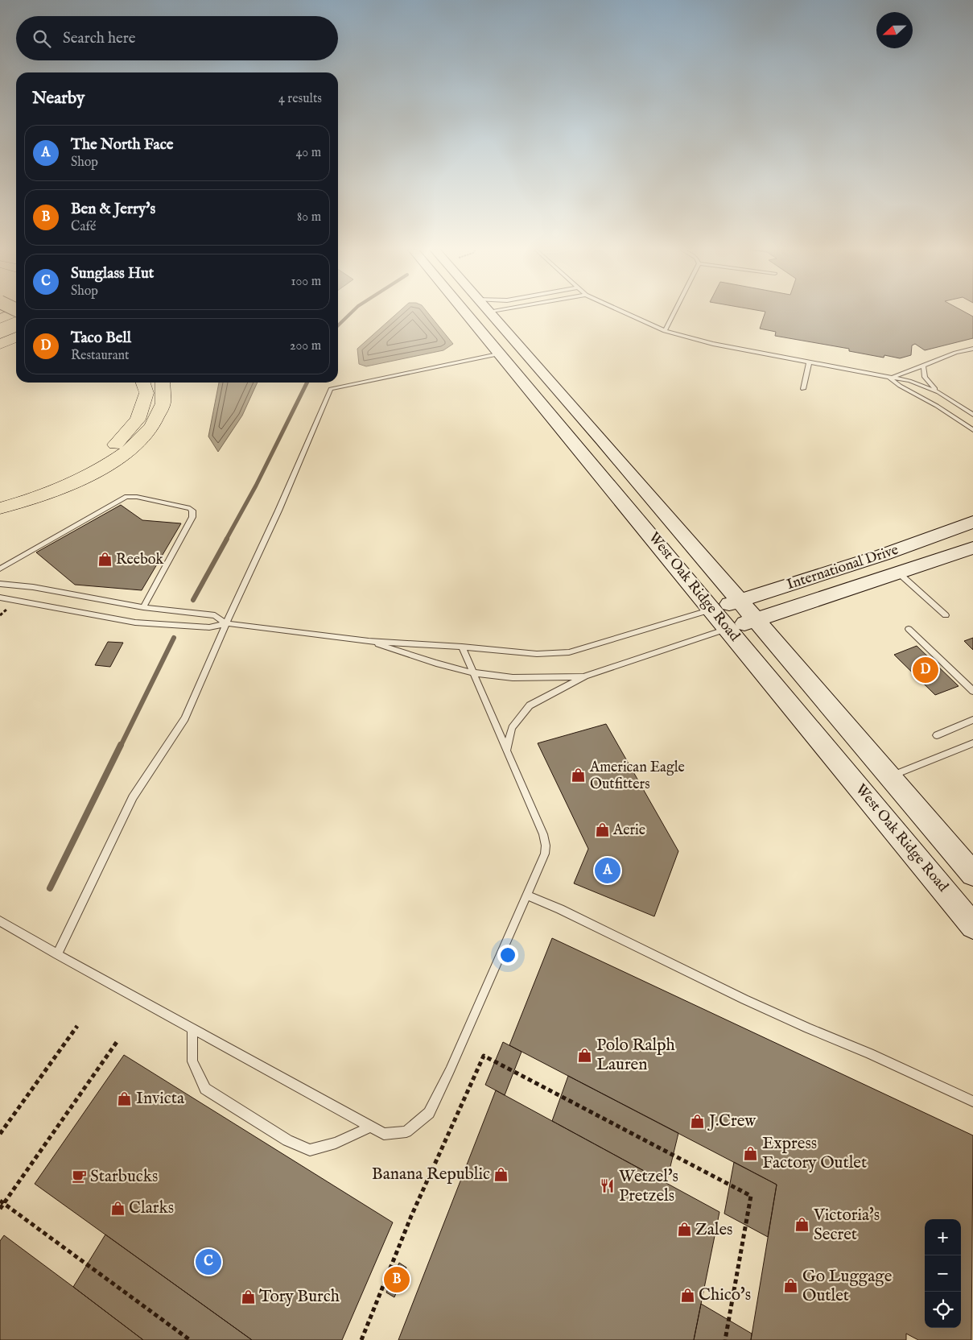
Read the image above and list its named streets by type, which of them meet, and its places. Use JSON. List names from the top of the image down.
{
  "streets": {
    "street": ["International Drive", "West Oak Ridge Road"]
  },
  "crossings": [
    ["International Drive", "West Oak Ridge Road"]
  ],
  "places": {
    "shop": [
      "Reebok",
      "American Eagle Outfitters",
      "Aerie",
      "Polo Ralph Lauren",
      "Invicta",
      "J.Crew",
      "Express Factory Outlet",
      "Banana Republic",
      "Clarks",
      "Victoria's Secret",
      "Zales",
      "Go Luggage Outlet",
      "Chico's",
      "Tory Burch"
    ],
    "cafe": ["Starbucks"],
    "restaurant": ["Wetzel's Pretzels"]
  },
  "north": "left",
  "page": {
    "search": "Search here",
    "heading": ["Nearby", "4 results"],
    "list": [
      {
        "mark": "A",
        "name": "The North Face",
        "note": "Shop",
        "value": "40 m"
      },
      {
        "mark": "B",
        "name": "Ben & Jerry's",
        "note": "Café",
        "value": "80 m"
      },
      {
        "mark": "C",
        "name": "Sunglass Hut",
        "note": "Shop",
        "value": "100 m"
      },
      {
        "mark": "D",
        "name": "Taco Bell",
        "note": "Restaurant",
        "value": "200 m"
      }
    ],
    "pins": [
      "D",
      "A",
      "C",
      "B"
    ],
    "map_buttons": ["+", "−"]
  }
}
